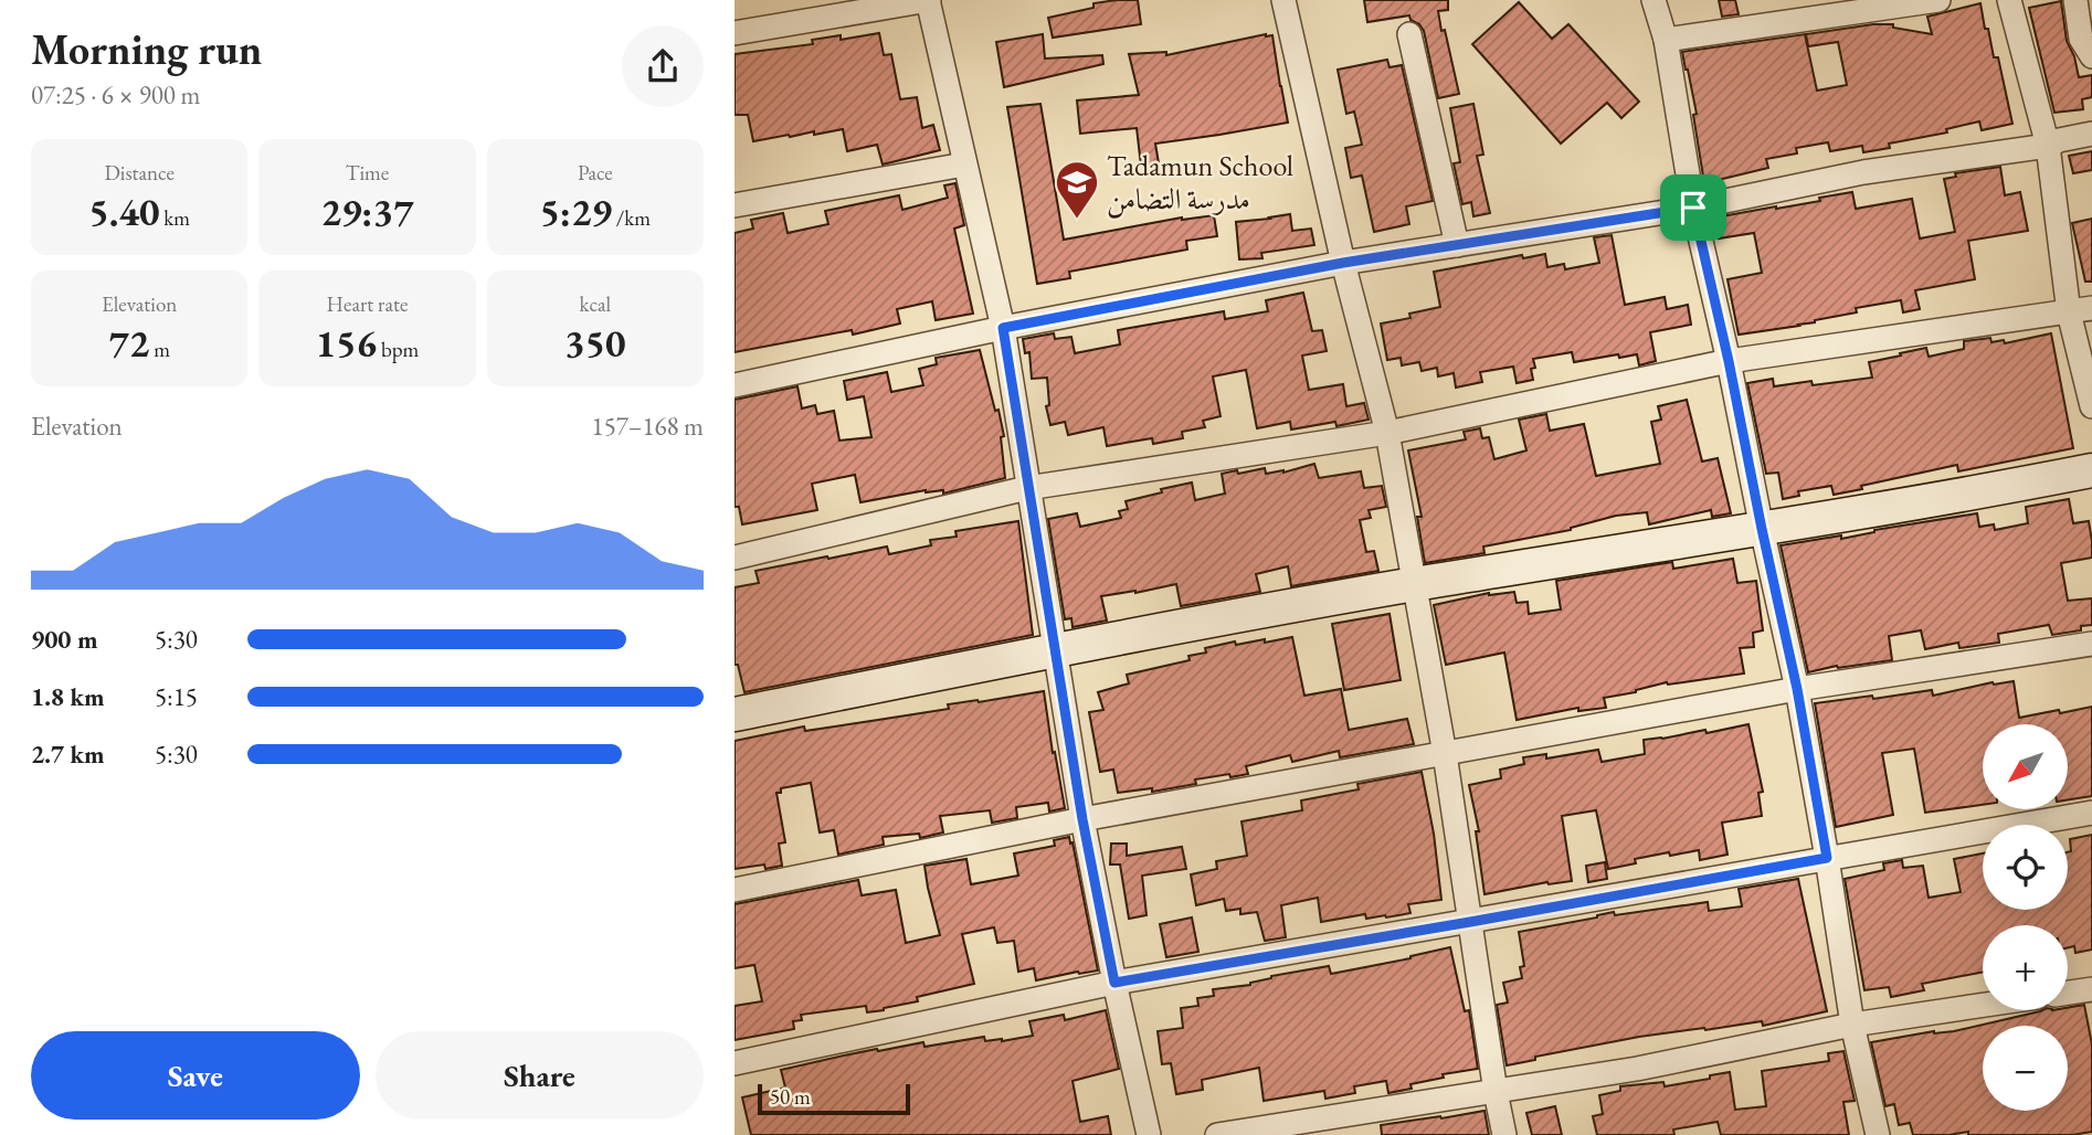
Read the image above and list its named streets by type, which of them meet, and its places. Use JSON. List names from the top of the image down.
{
  "places": {
    "school or university": ["Tadamun School مدرسة التضامن"]
  },
  "scale_bar": "50 m",
  "north": "bottom left",
  "page": {
    "heading": ["Morning run", "07:25 · 6 × 900 m"],
    "stats": [
      ["Distance", "5.40 km"],
      ["Time", "29:37"],
      ["Pace", "5:29 /km"],
      ["Elevation", "72 m"],
      ["Heart rate", "156 bpm"],
      ["kcal", "350"]
    ],
    "chart": ["Elevation", "157–168 m"],
    "list": [
      {
        "name": "900 m",
        "note": "5:30"
      },
      {
        "name": "1.8 km",
        "note": "5:15"
      },
      {
        "name": "2.7 km",
        "note": "5:30"
      }
    ],
    "map_buttons": ["+", "−"],
    "buttons": ["Save", "Share"],
    "scale": "50 m"
  }
}
